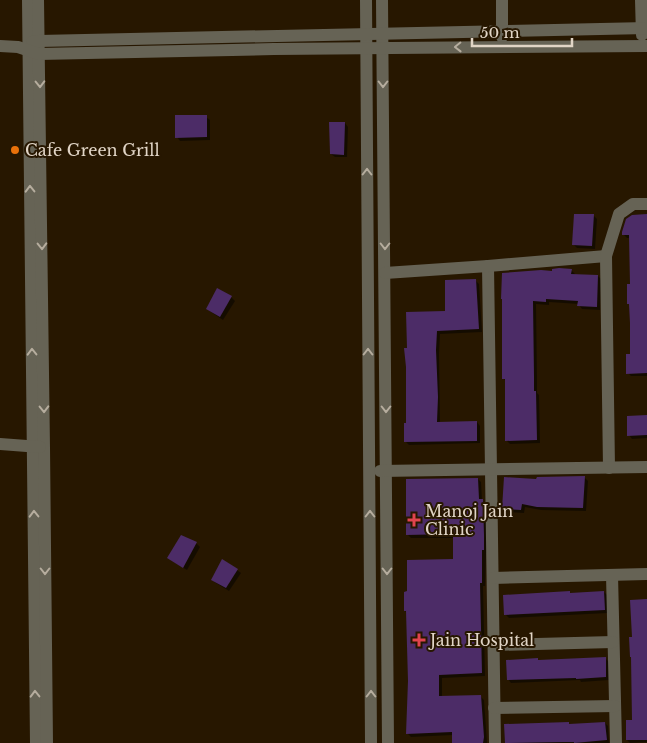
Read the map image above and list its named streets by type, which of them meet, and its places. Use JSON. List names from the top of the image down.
{
  "places": {
    "other": ["Cafe Green Grill"],
    "health": ["Manoj Jain Clinic", "Jain Hospital"]
  },
  "scale_bar": "50 m"
}
